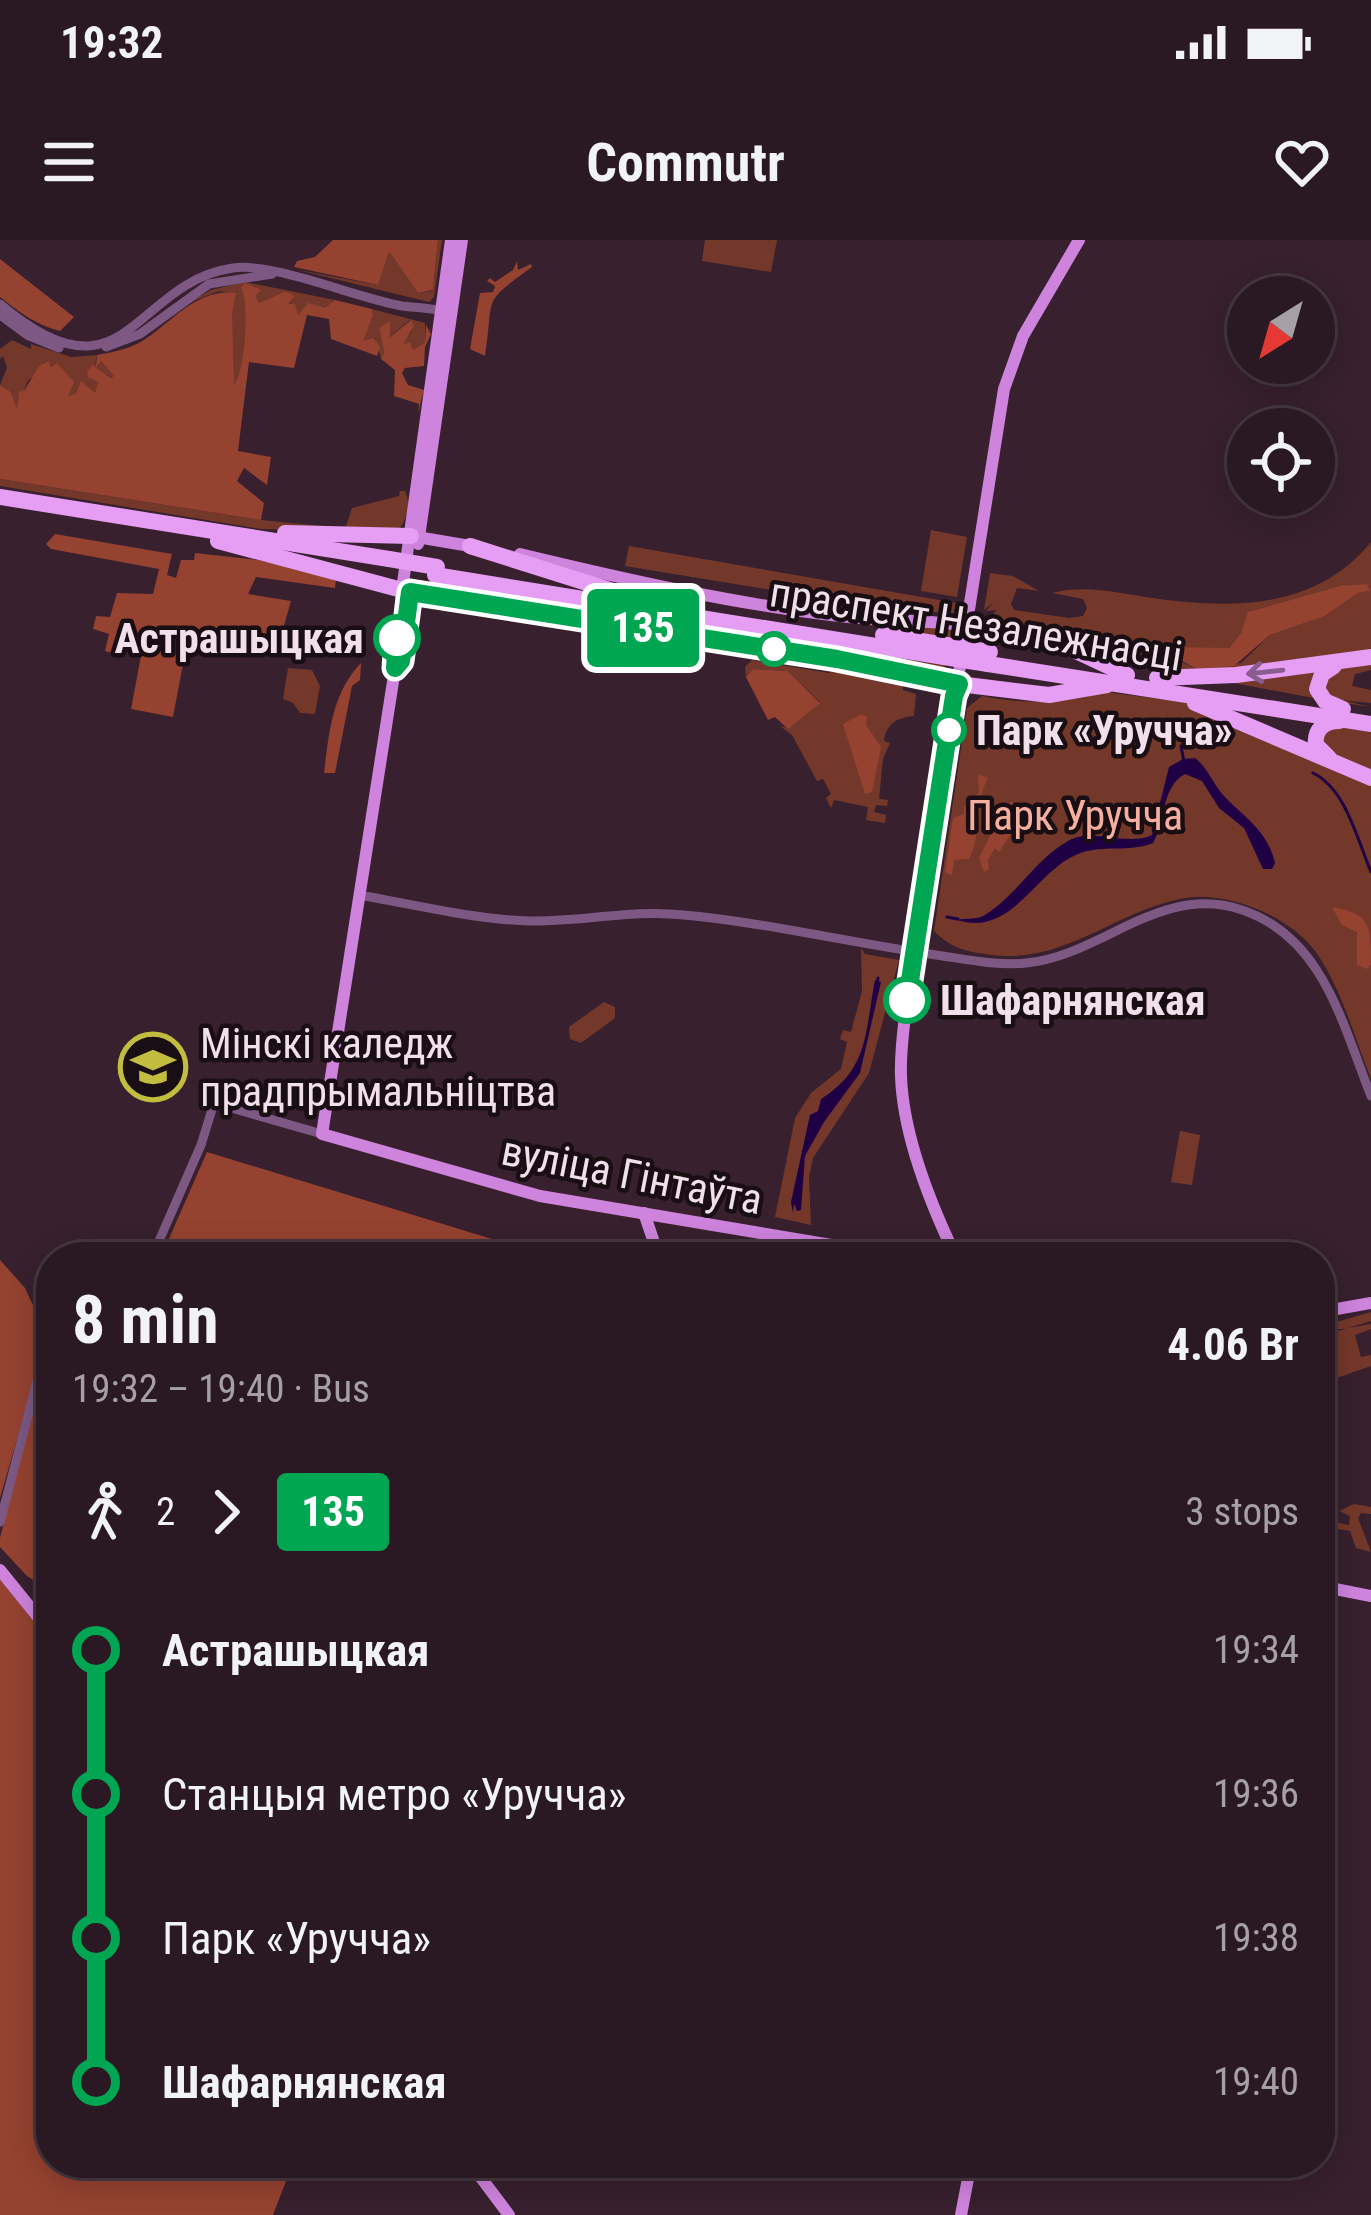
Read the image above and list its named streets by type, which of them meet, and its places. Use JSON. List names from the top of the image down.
{
  "streets": {
    "highway": ["праспект Незалежнасці"],
    "main road": ["вуліца Гінтаўта"]
  },
  "parks": ["Парк Уручча"],
  "places": {
    "other": ["Астрашыцкая", "Парк «Уручча»", "Шафарнянская"],
    "school or university": ["Мінскі каледж прадпрымальніцтва"]
  },
  "lines": ["bus line 135"],
  "north": "bottom left",
  "page": {
    "status": "19:32",
    "header": "Commutr",
    "on_map": "135",
    "heading": ["8 min", "19:32 – 19:40 · Bus", "4.06 Br"],
    "legs": ["2", "135", "3 stops"],
    "list": [
      {
        "name": "Астрашыцкая",
        "value": "19:34"
      },
      {
        "name": "Станцыя метро «Уручча»",
        "value": "19:36"
      },
      {
        "name": "Парк «Уручча»",
        "value": "19:38"
      },
      {
        "name": "Шафарнянская",
        "value": "19:40"
      }
    ]
  }
}
